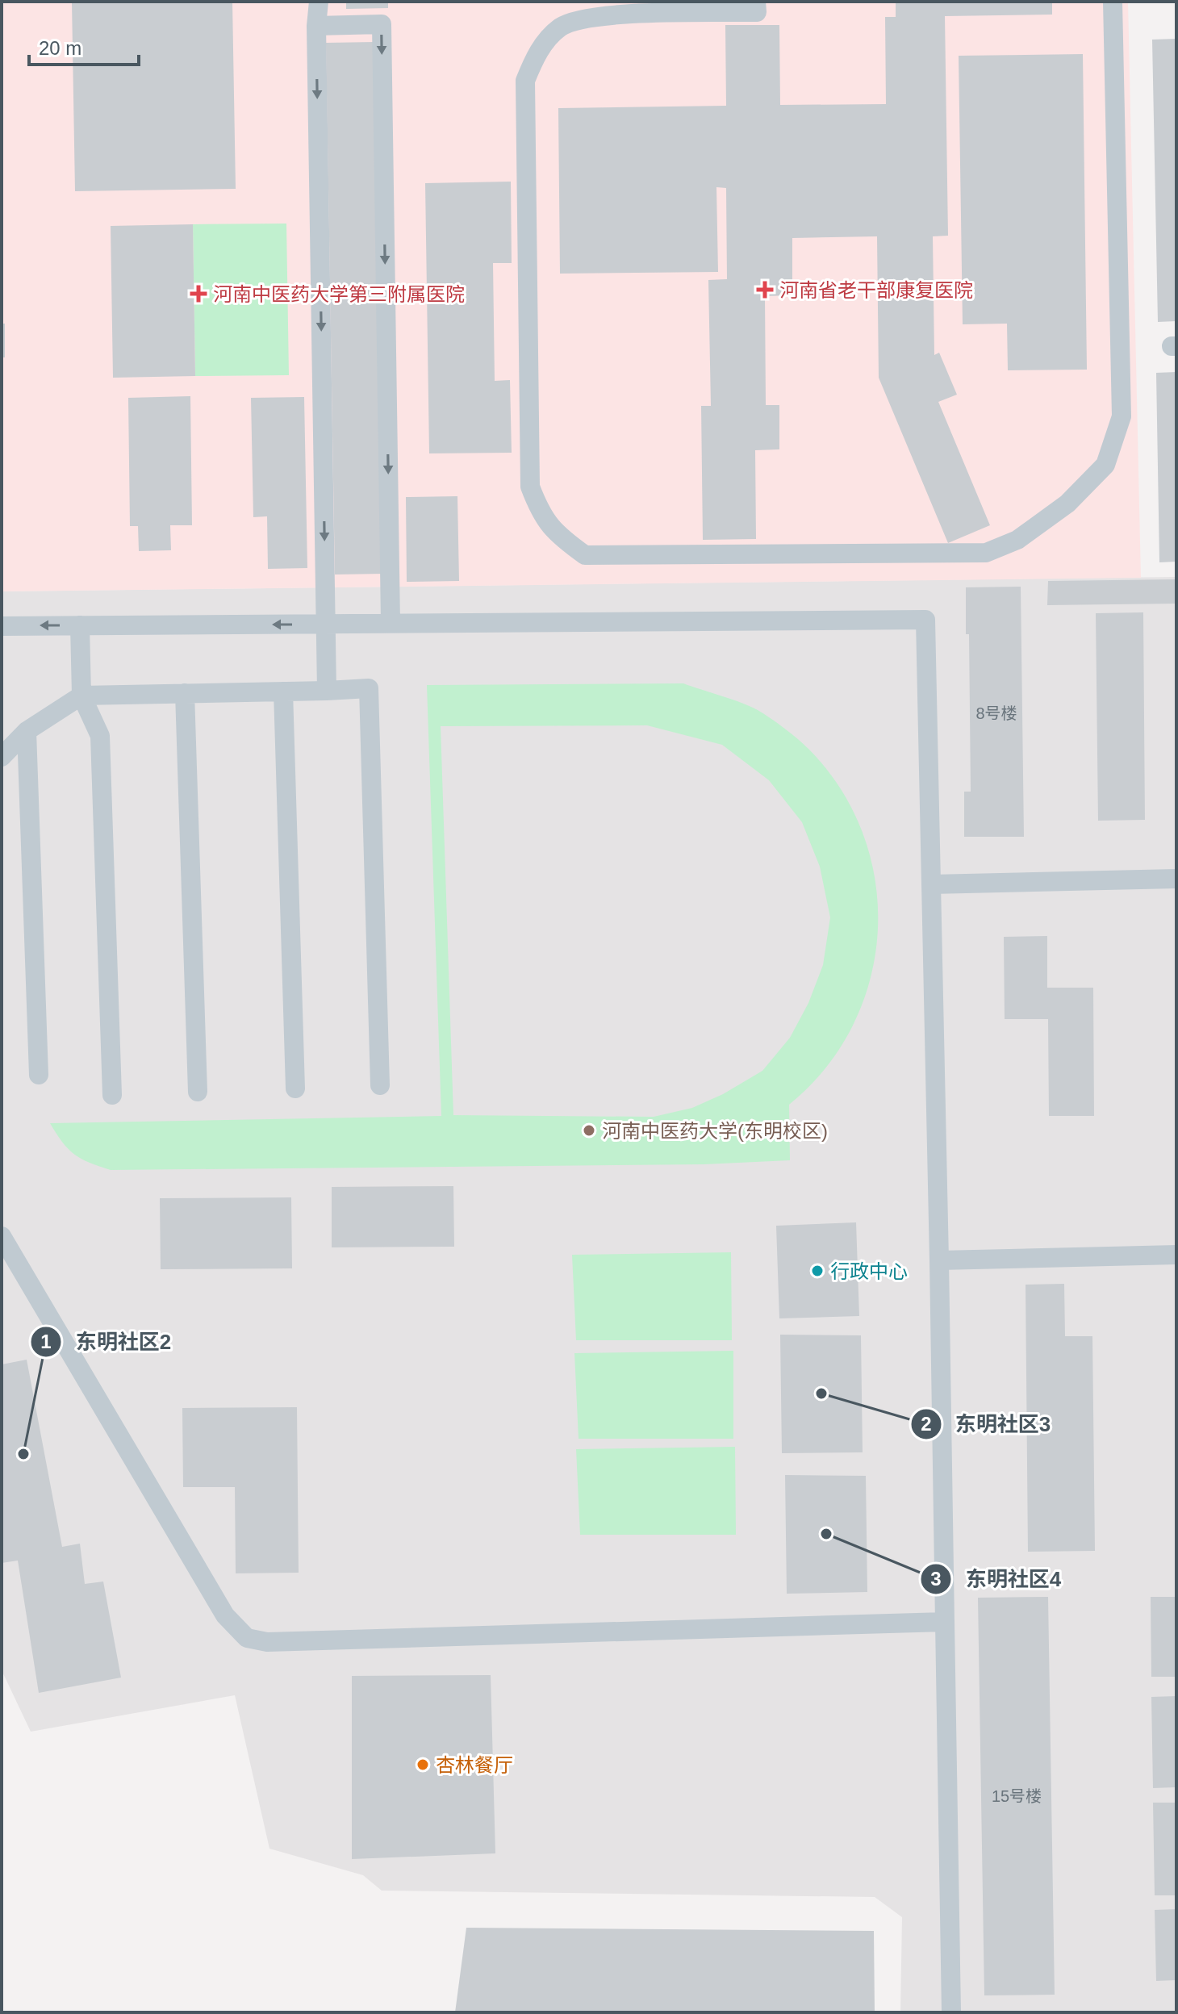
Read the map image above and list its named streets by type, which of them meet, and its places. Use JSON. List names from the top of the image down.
{
  "places": {
    "health": ["河南省老干部康复医院", "河南中医药大学第三附属医院"],
    "other": [
      "河南中医药大学(东明校区)",
      "行政中心",
      "东明社区3",
      "东明社区2",
      "东明社区4",
      "杏林餐厅"
    ]
  },
  "house_numbers": ["8号楼", "15号楼"],
  "scale_bar": "20 m"
}
